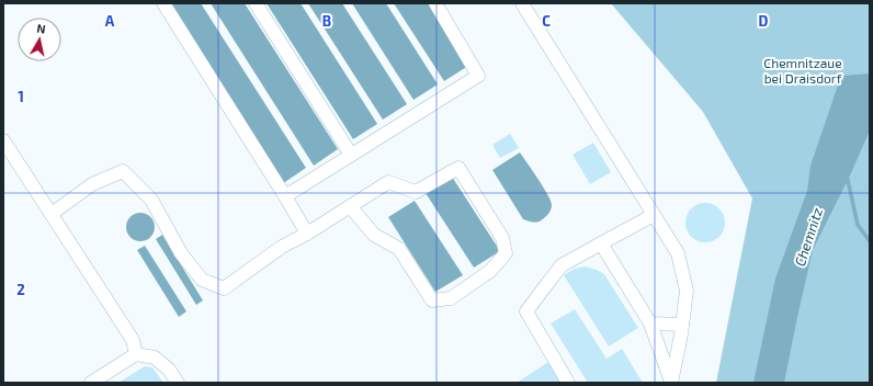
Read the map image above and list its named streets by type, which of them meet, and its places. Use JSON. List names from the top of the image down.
{
  "water": ["Chemnitz"],
  "parks": ["Chemnitzaue bei Draisdorf"],
  "north": "top",
  "grid": {
    "columns": [
      "A",
      "B",
      "C",
      "D"
    ],
    "rows": ["1", "2"]
  }
}
